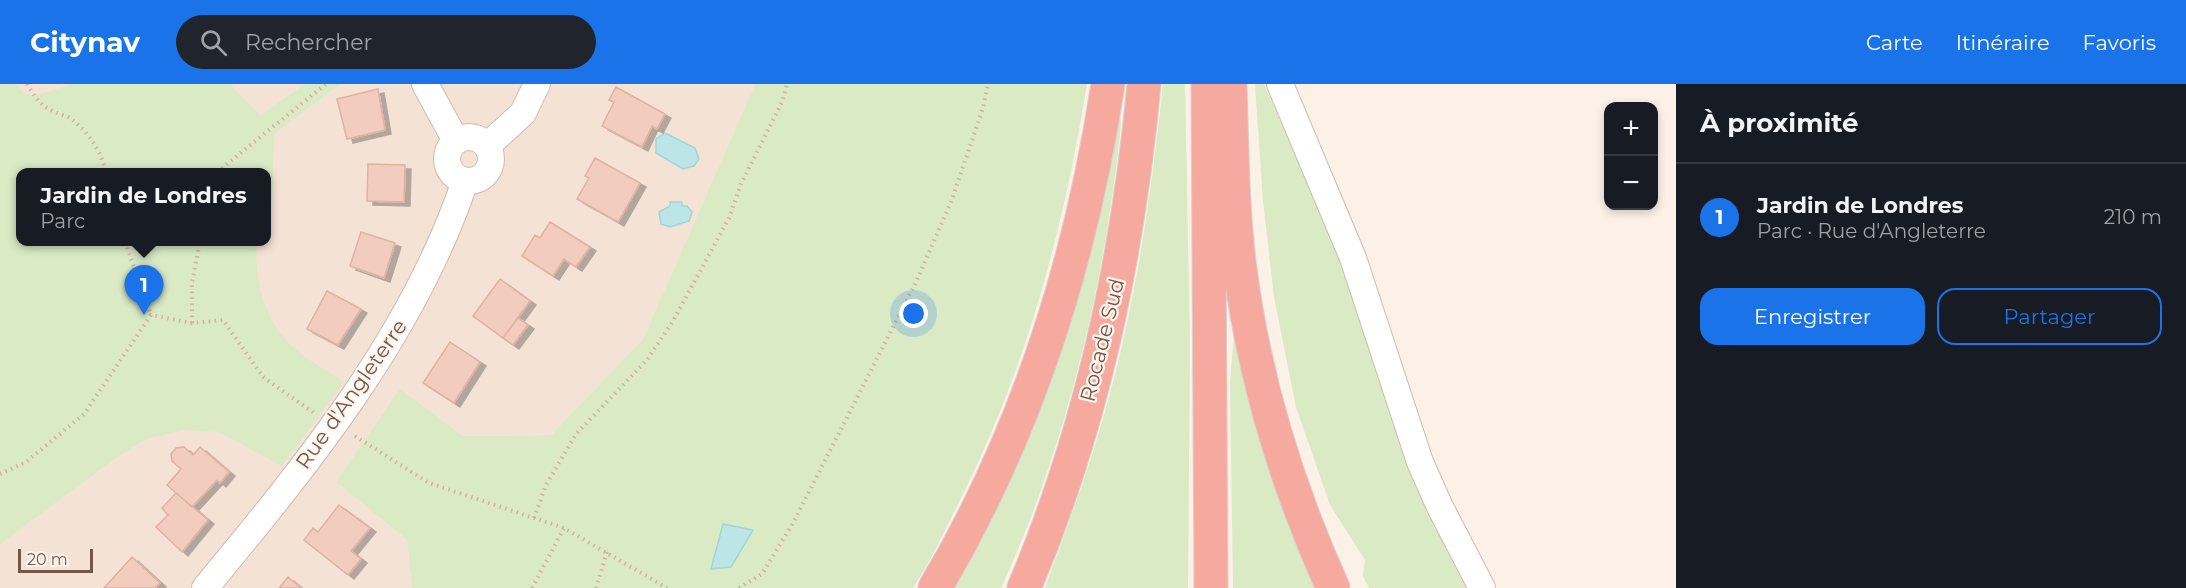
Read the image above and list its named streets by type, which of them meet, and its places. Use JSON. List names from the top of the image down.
{
  "streets": {
    "highway": ["Rocade Sud"],
    "street": ["Rue d'Angleterre"]
  },
  "scale_bar": "20 m",
  "page": {
    "header": "Citynav",
    "search": "Rechercher",
    "nav": ["Carte", "Itinéraire", "Favoris"],
    "heading": "À proximité",
    "map_buttons": ["+", "−"],
    "list": [
      {
        "mark": "1",
        "name": "Jardin de Londres",
        "note": "Parc · Rue d'Angleterre",
        "value": "210 m"
      }
    ],
    "popup": ["Jardin de Londres", "Parc"],
    "pins": "1",
    "buttons": ["Enregistrer", "Partager"],
    "scale": "20 m"
  }
}
